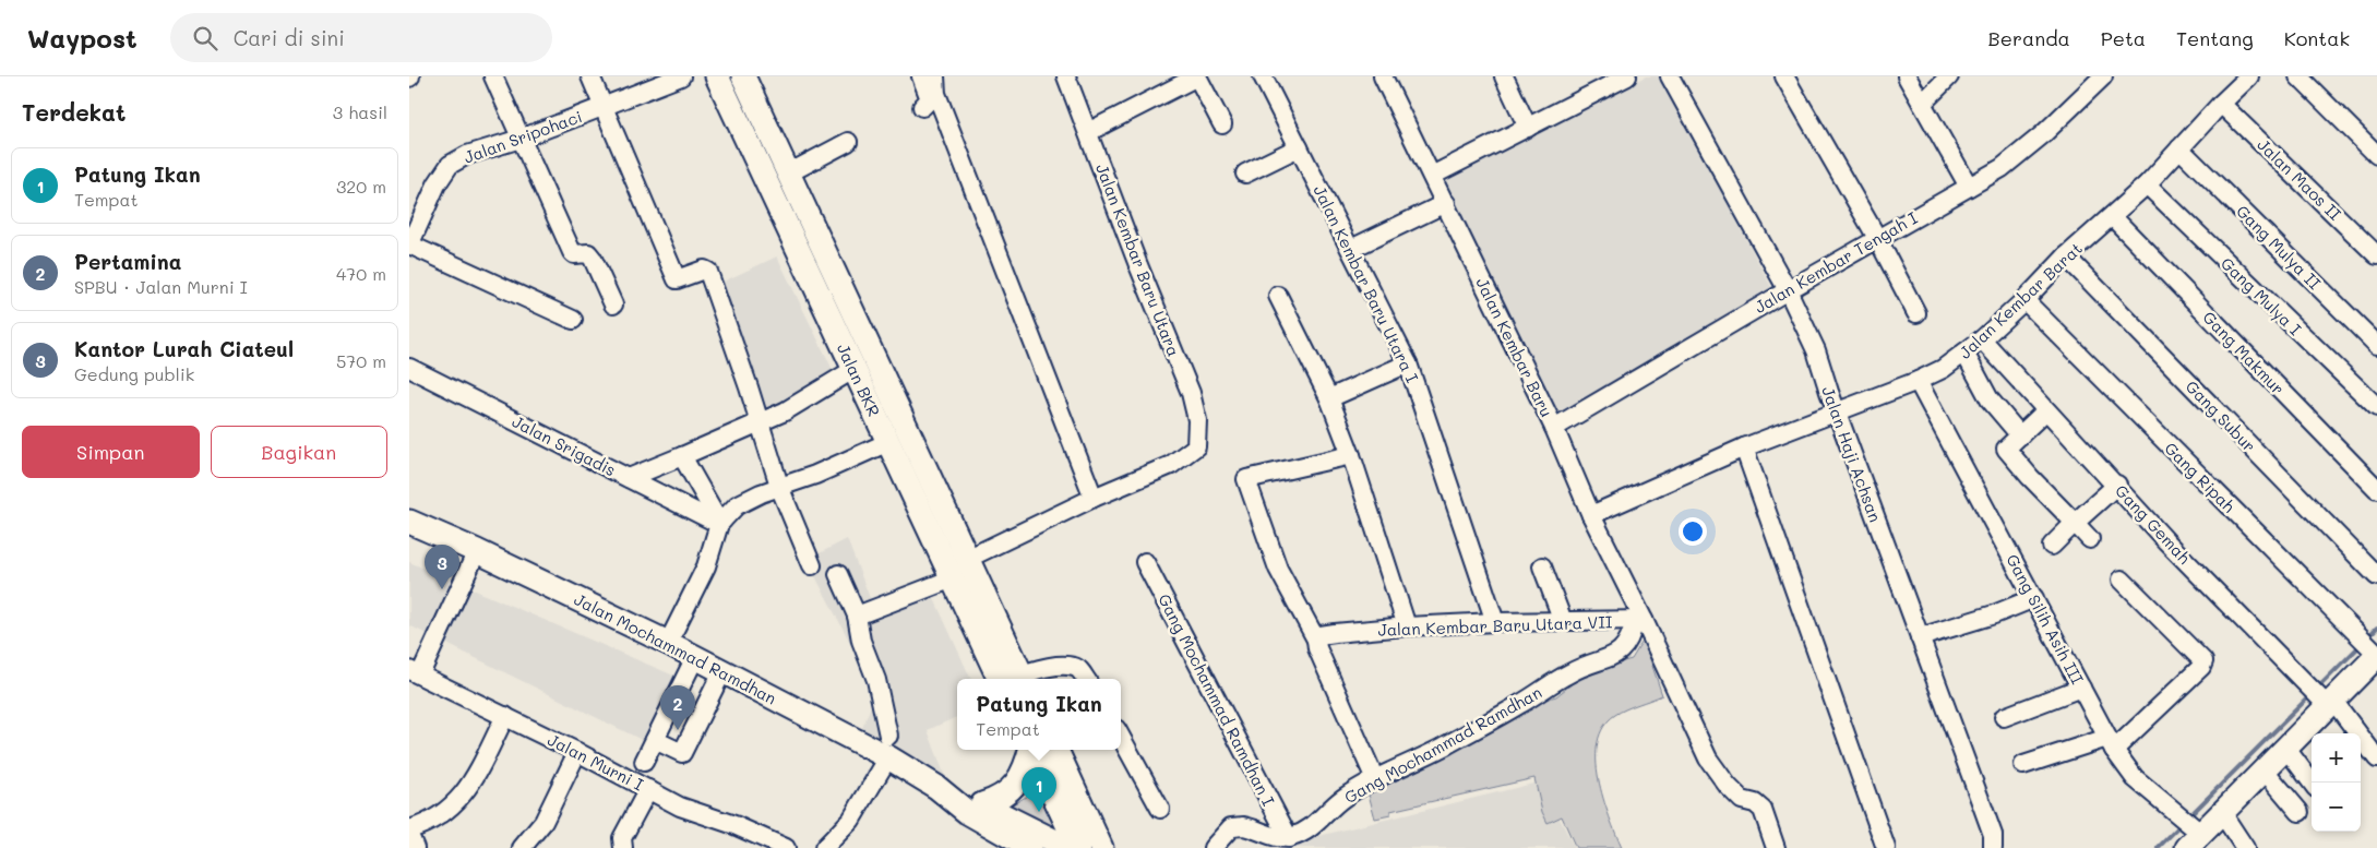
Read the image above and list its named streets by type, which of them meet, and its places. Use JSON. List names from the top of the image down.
{
  "streets": {
    "main road": ["Jalan BKR", "Jalan Mochammad Ramdhan"],
    "street": [
      "Jalan Sripohaci",
      "Jalan Maos II",
      "Gang Mulya II",
      "Jalan Kembar Baru Utara",
      "Jalan Kembar Tengah I",
      "Jalan Kembar Baru Utara I",
      "Gang Mulya I",
      "Jalan Kembar Barat",
      "Jalan Kembar Baru",
      "Gang Makmur",
      "Gang Subur",
      "Jalan Srigadis",
      "Jalan Haji Achsan",
      "Gang Ripah",
      "Gang Gemah",
      "Gang Silih Asih III",
      "Jalan Kembar Baru Utara VII",
      "Gang Mochammad Ramdhan I",
      "Gang Mochammad Ramdhan",
      "Jalan Murni I"
    ]
  },
  "crossings": [
    ["Jalan Maos II", "Jalan Kembar Barat"],
    ["Gang Mulya II", "Jalan Kembar Barat"],
    ["Jalan Kembar Tengah I", "Jalan Kembar Baru"],
    ["Jalan Kembar Tengah I", "Jalan Haji Achsan"],
    ["Jalan Kembar Baru Utara I", "Jalan Kembar Baru Utara VII"],
    ["Gang Mulya I", "Jalan Kembar Barat"],
    ["Jalan Kembar Barat", "Jalan Kembar Baru"],
    ["Jalan Kembar Barat", "Gang Makmur"],
    ["Jalan Kembar Barat", "Gang Subur"],
    ["Jalan Kembar Barat", "Jalan Haji Achsan"],
    ["Jalan Kembar Barat", "Gang Ripah"],
    ["Jalan Kembar Barat", "Gang Gemah"],
    ["Jalan Kembar Barat", "Gang Silih Asih III"],
    ["Jalan Kembar Baru", "Jalan Kembar Baru Utara VII"],
    ["Jalan Kembar Baru", "Gang Mochammad Ramdhan"],
    ["Jalan Kembar Baru Utara VII", "Gang Mochammad Ramdhan"],
    ["Gang Mochammad Ramdhan I", "Gang Mochammad Ramdhan"]
  ],
  "page": {
    "header": "Waypost",
    "search": "Cari di sini",
    "nav": [
      "Beranda",
      "Peta",
      "Tentang",
      "Kontak"
    ],
    "heading": ["Terdekat", "3 hasil"],
    "list": [
      {
        "mark": "1",
        "name": "Patung Ikan",
        "note": "Tempat",
        "value": "320 m"
      },
      {
        "mark": "2",
        "name": "Pertamina",
        "note": "SPBU · Jalan Murni I",
        "value": "470 m"
      },
      {
        "mark": "3",
        "name": "Kantor Lurah Ciateul",
        "note": "Gedung publik",
        "value": "570 m"
      }
    ],
    "buttons": ["Simpan", "Bagikan"],
    "pins": ["3", "2", "1"],
    "popup": ["Patung Ikan", "Tempat"],
    "map_buttons": ["+", "−"]
  }
}
